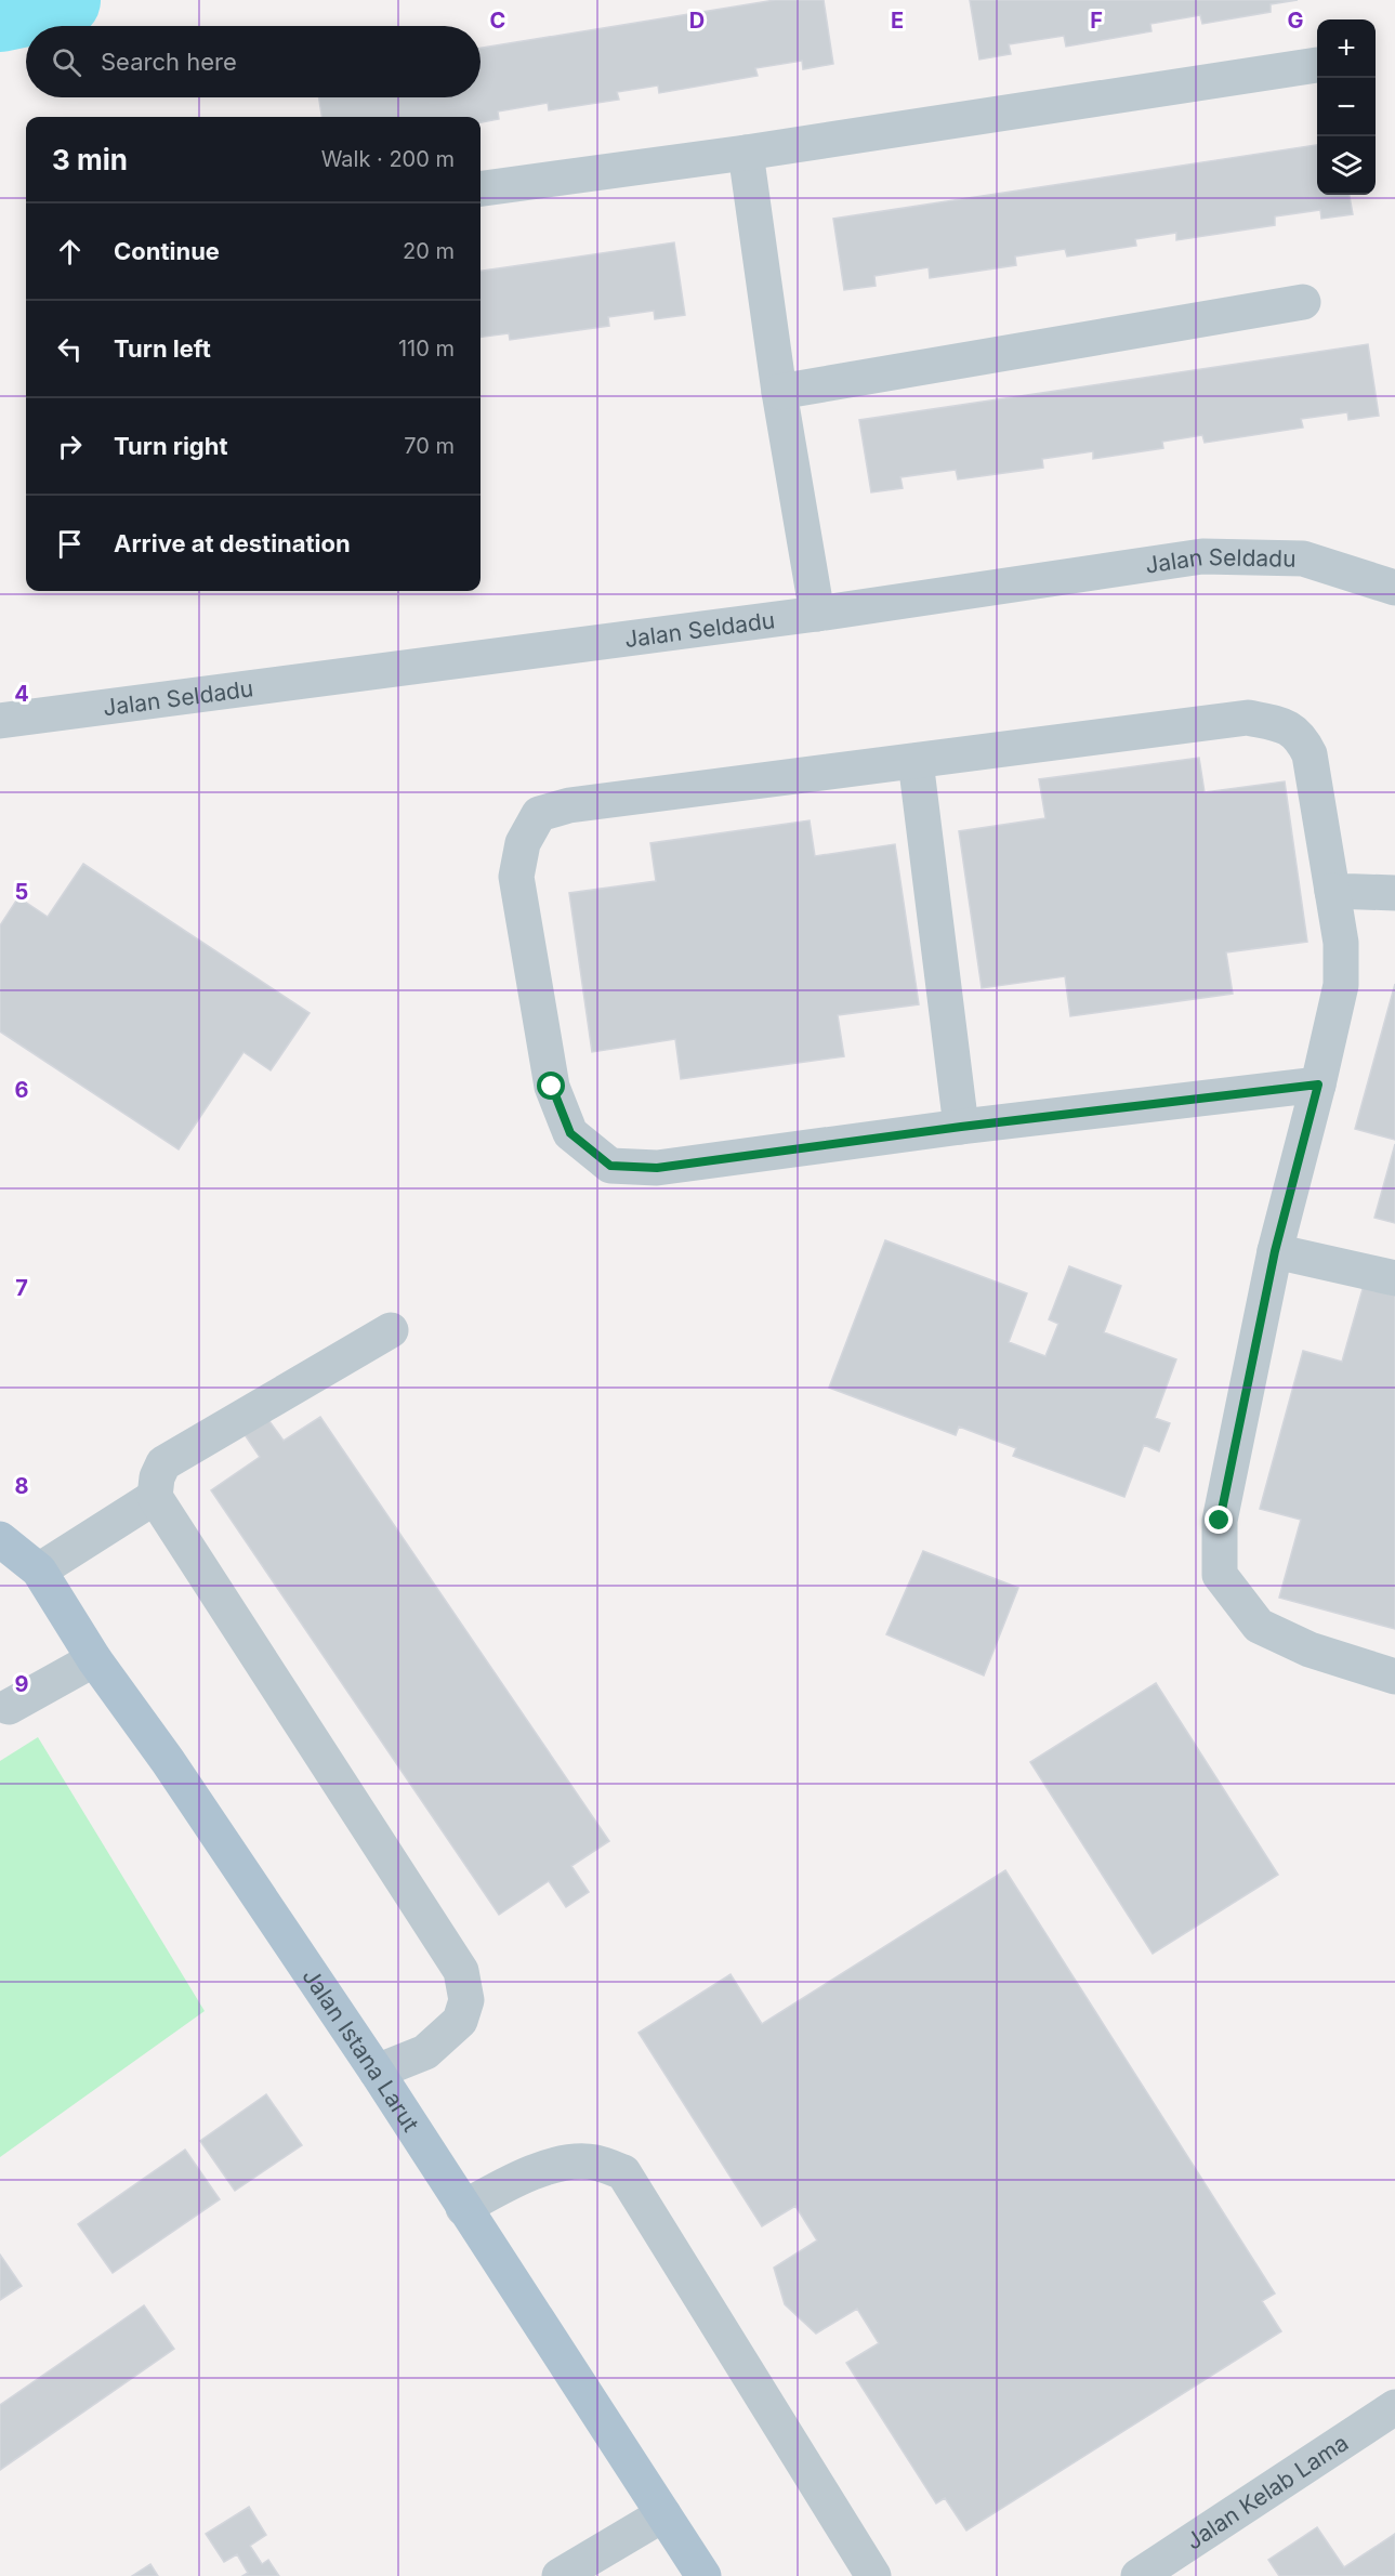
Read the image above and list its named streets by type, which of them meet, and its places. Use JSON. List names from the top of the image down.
{
  "streets": {
    "main road": ["Jalan Istana Larut"],
    "street": ["Jalan Seldadu", "Jalan Kelab Lama"]
  },
  "page": {
    "map_buttons": ["+", "−"],
    "search": "Search here",
    "heading": ["3 min", "Walk · 200 m"],
    "list": [
      ["Continue", "20 m"],
      ["Turn left", "110 m"],
      ["Turn right", "70 m"],
      "Arrive at destination"
    ]
  },
  "grid": {
    "columns": [
      "C",
      "D",
      "E",
      "F",
      "G"
    ],
    "rows": [
      "4",
      "5",
      "6",
      "7",
      "8",
      "9"
    ]
  }
}
